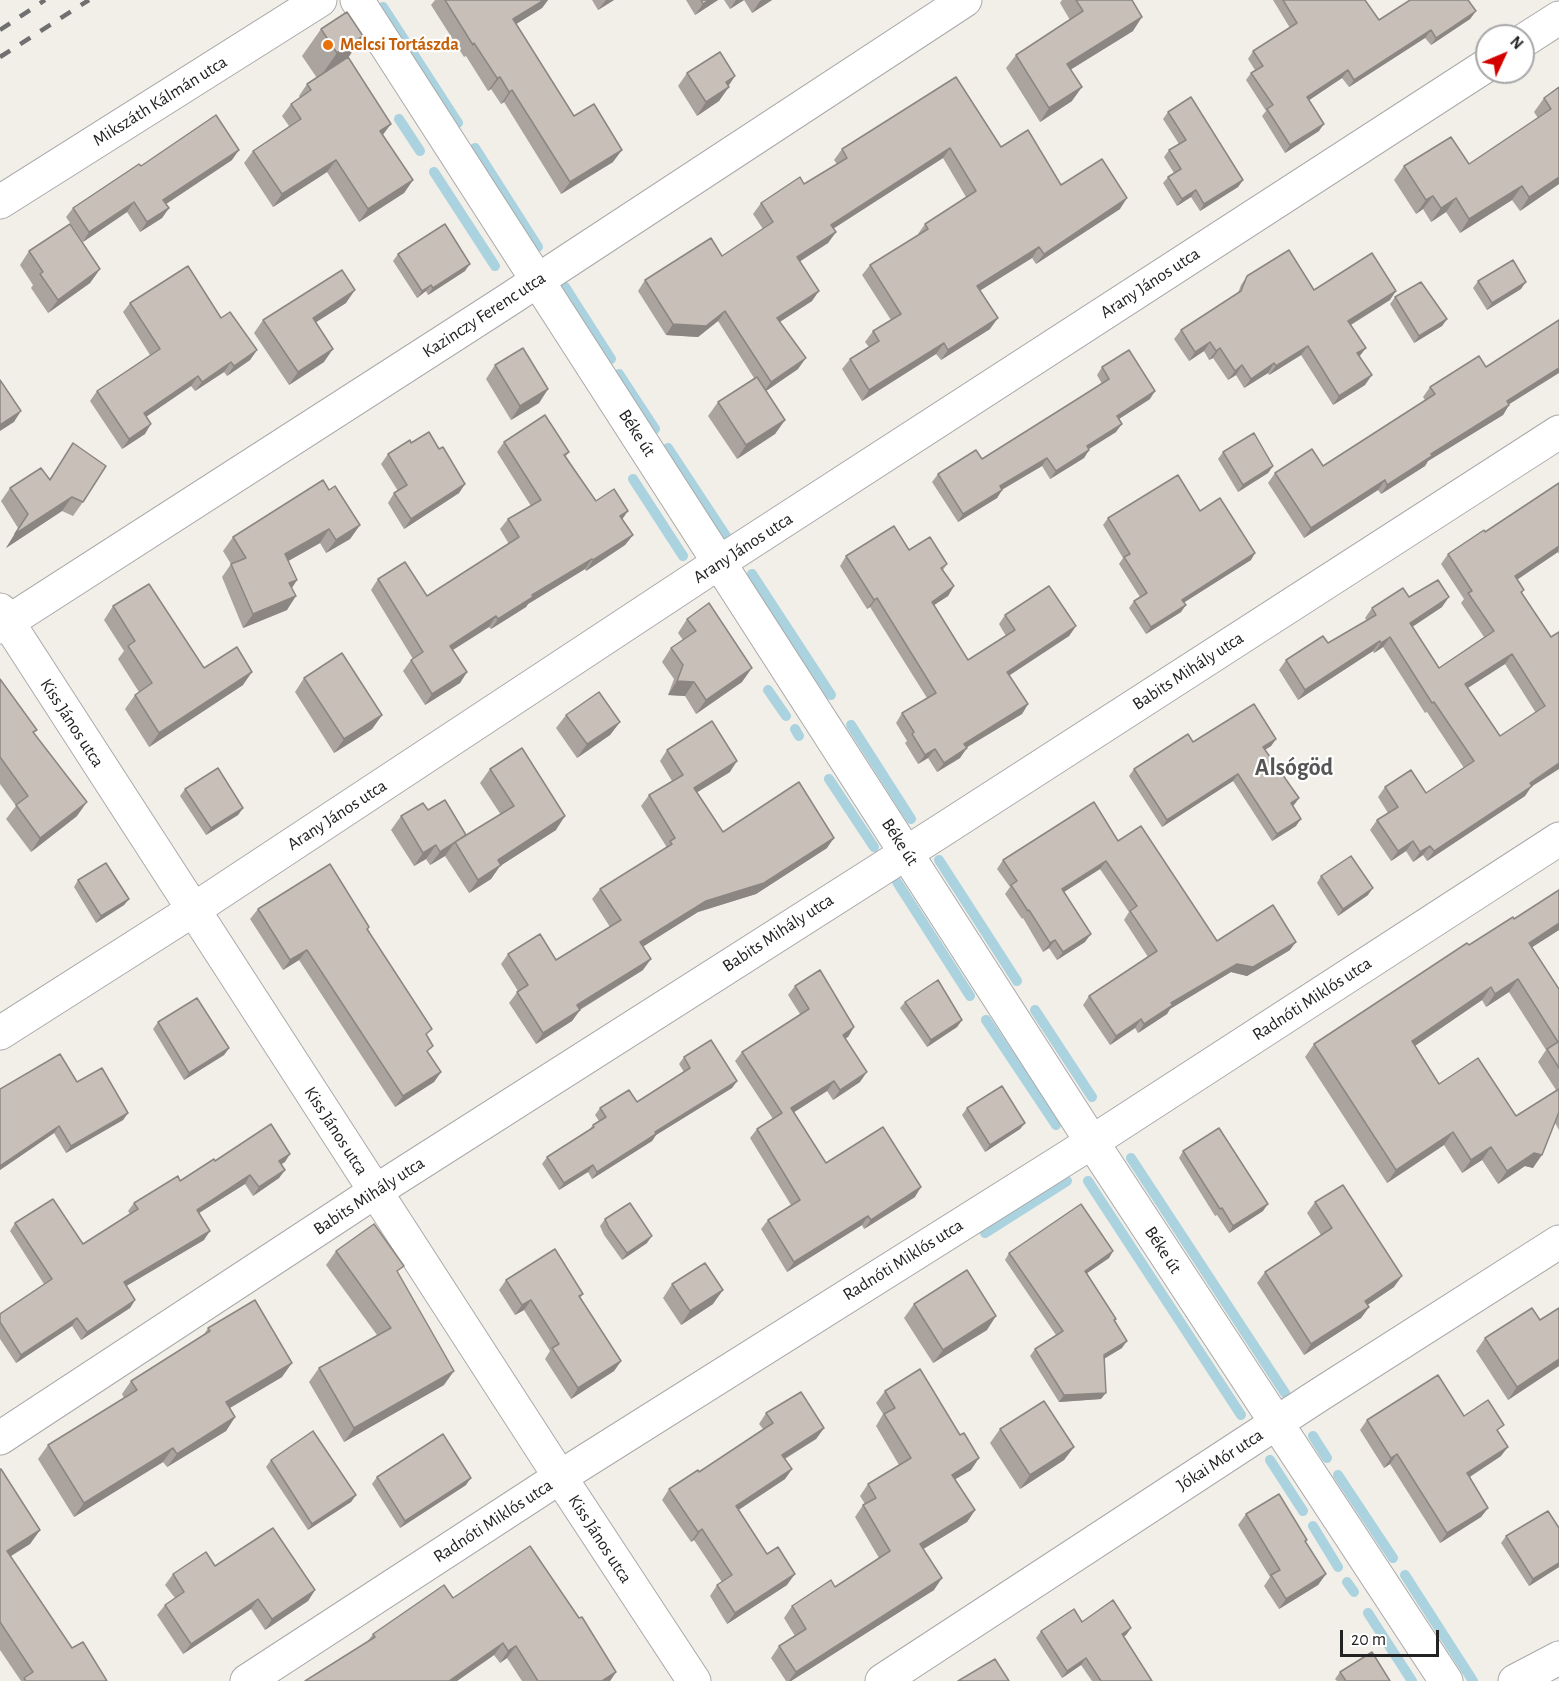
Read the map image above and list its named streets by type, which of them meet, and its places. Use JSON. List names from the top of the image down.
{
  "streets": {
    "street": [
      "Mikszáth Kálmán utca",
      "Arany János utca",
      "Kazinczy Ferenc utca",
      "Béke út",
      "Babits Mihály utca",
      "Kiss János utca",
      "Radnóti Miklós utca",
      "Jókai Mór utca"
    ]
  },
  "crossings": [
    ["Arany János utca", "Béke út"],
    ["Arany János utca", "Kiss János utca"],
    ["Kazinczy Ferenc utca", "Béke út"],
    ["Kazinczy Ferenc utca", "Kiss János utca"],
    ["Béke út", "Babits Mihály utca"],
    ["Béke út", "Radnóti Miklós utca"],
    ["Béke út", "Jókai Mór utca"],
    ["Babits Mihály utca", "Kiss János utca"],
    ["Kiss János utca", "Radnóti Miklós utca"]
  ],
  "districts": ["Alsógöd"],
  "places": ["Melcsi Tortászda"],
  "scale_bar": "20 m",
  "north": "top right"
}
